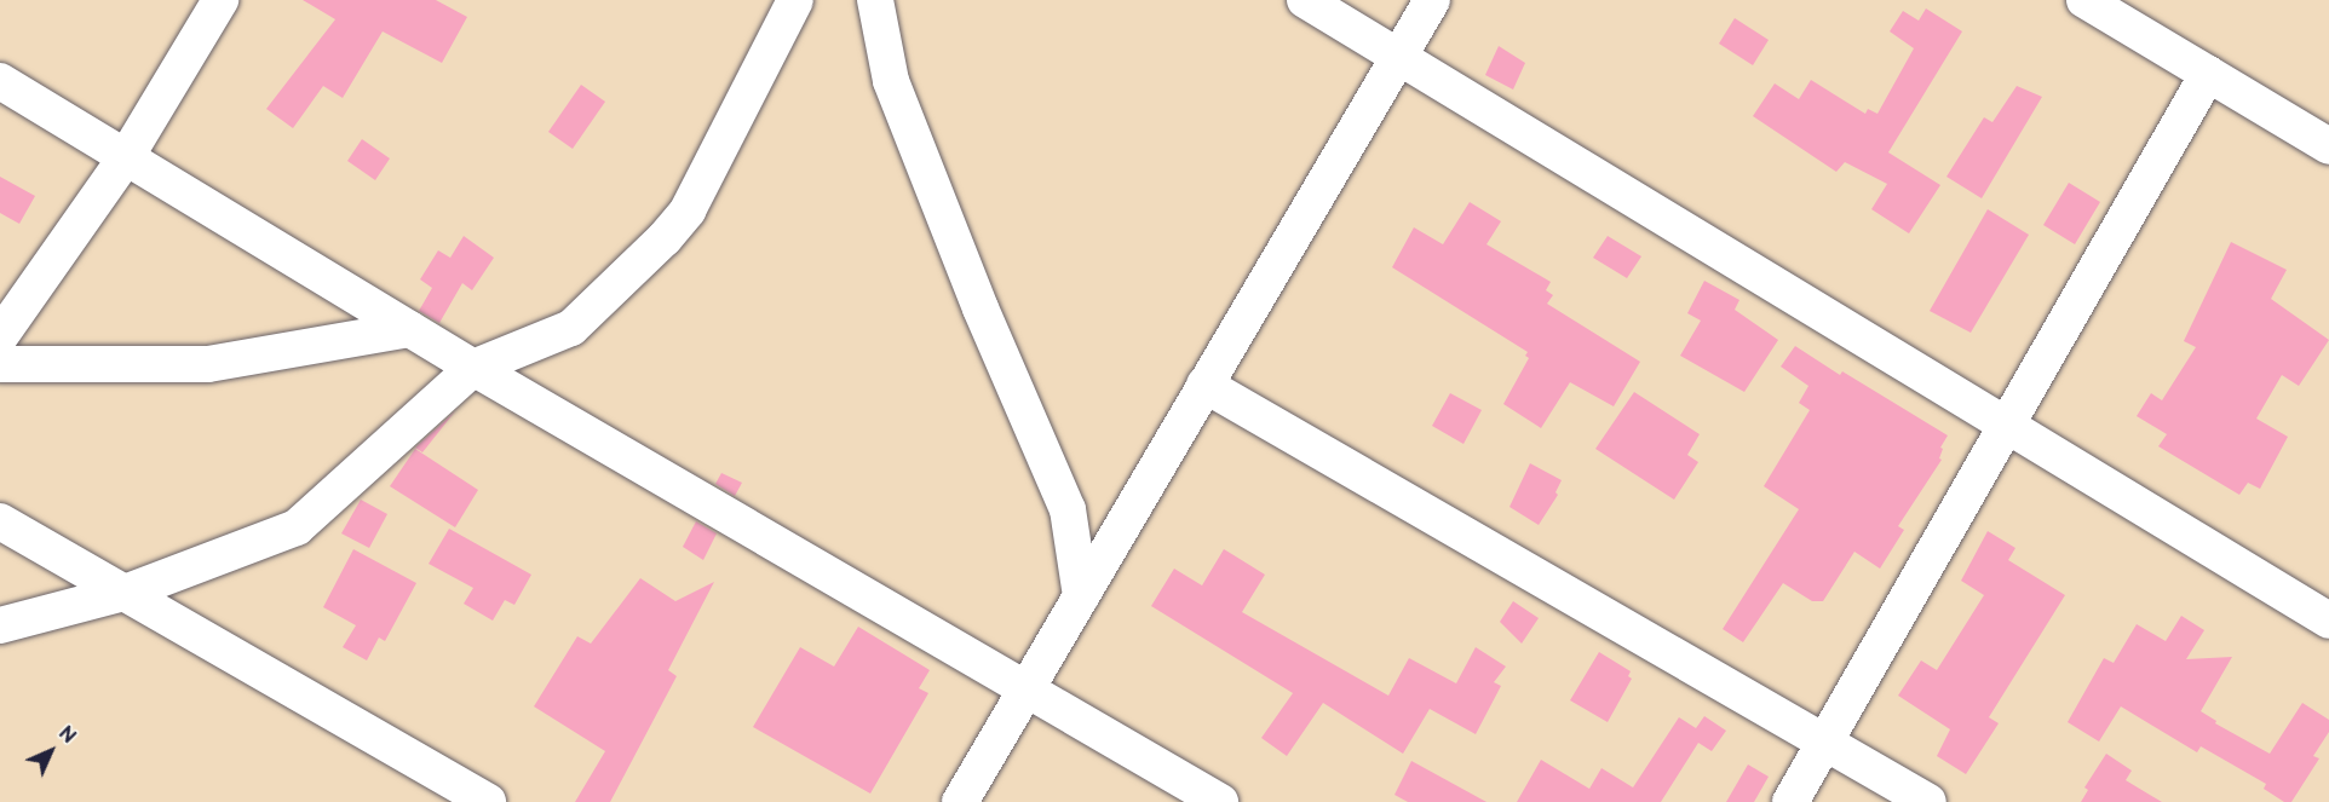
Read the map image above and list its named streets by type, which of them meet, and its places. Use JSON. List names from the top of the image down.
{
  "north": "top right"
}
